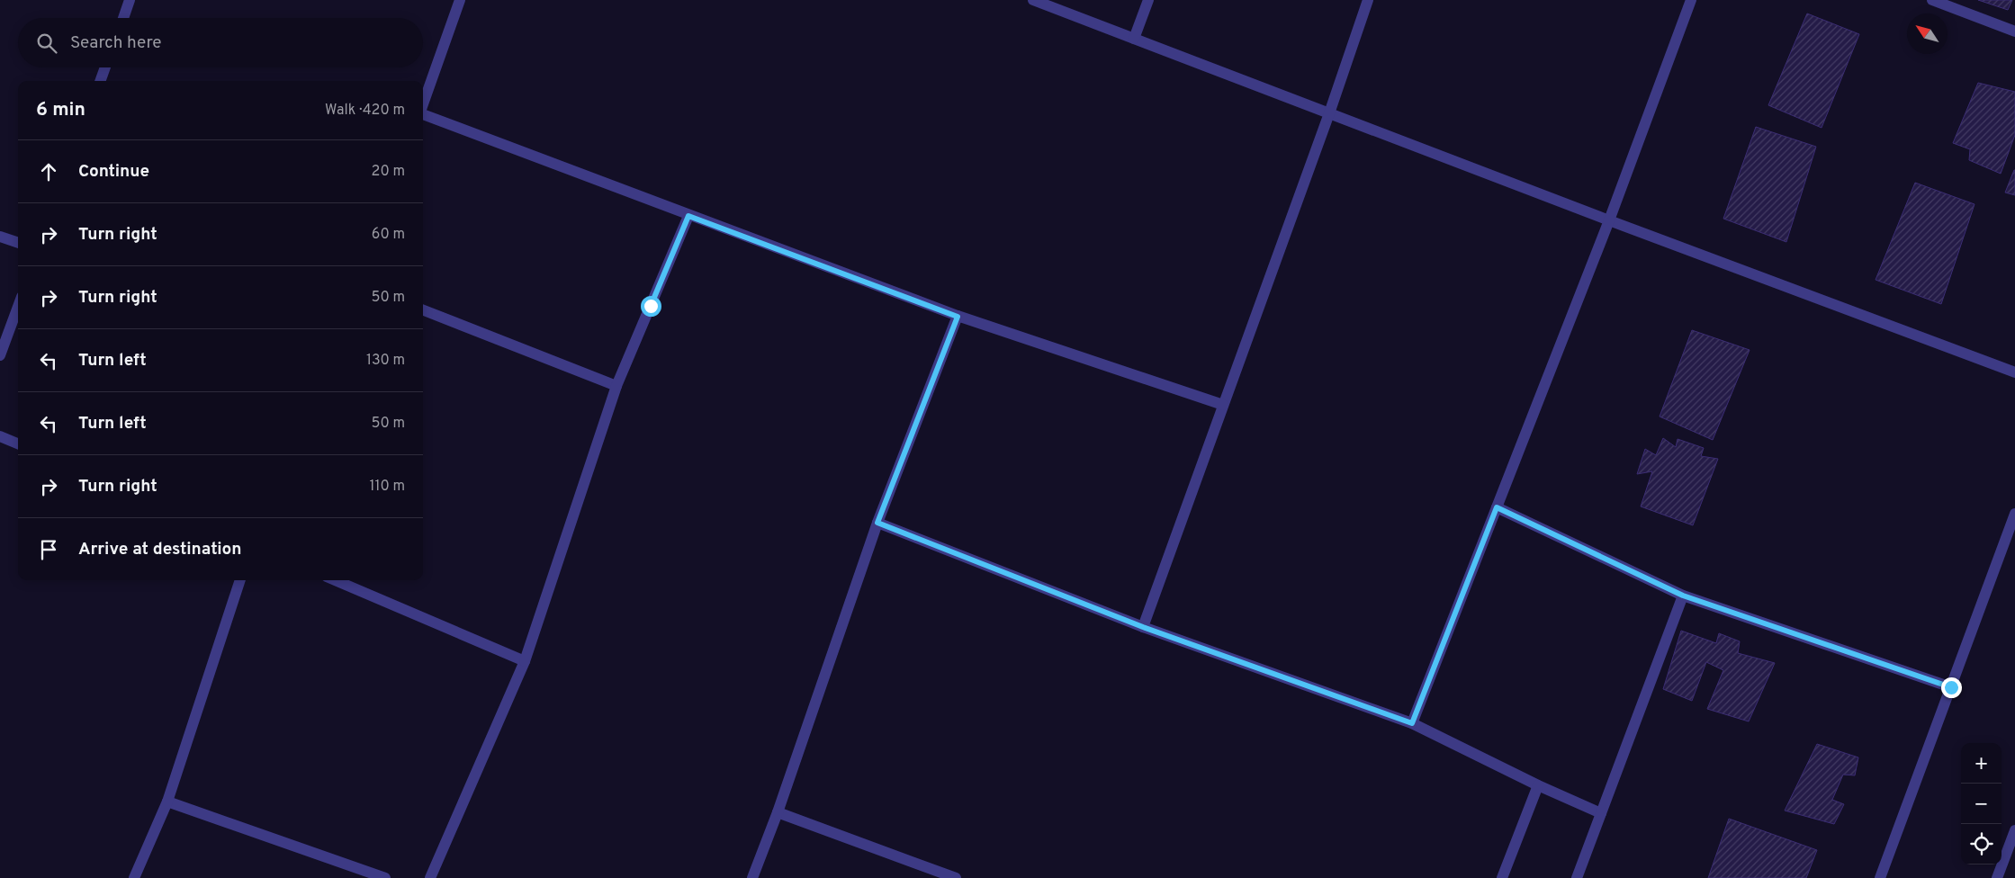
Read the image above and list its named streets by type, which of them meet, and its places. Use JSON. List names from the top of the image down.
{
  "north": "top left",
  "page": {
    "search": "Search here",
    "heading": ["6 min", "Walk · 420 m"],
    "list": [
      ["Continue", "20 m"],
      ["Turn right", "60 m"],
      ["Turn right", "50 m"],
      ["Turn left", "130 m"],
      ["Turn left", "50 m"],
      ["Turn right", "110 m"],
      "Arrive at destination"
    ],
    "map_buttons": ["+", "−"]
  }
}
